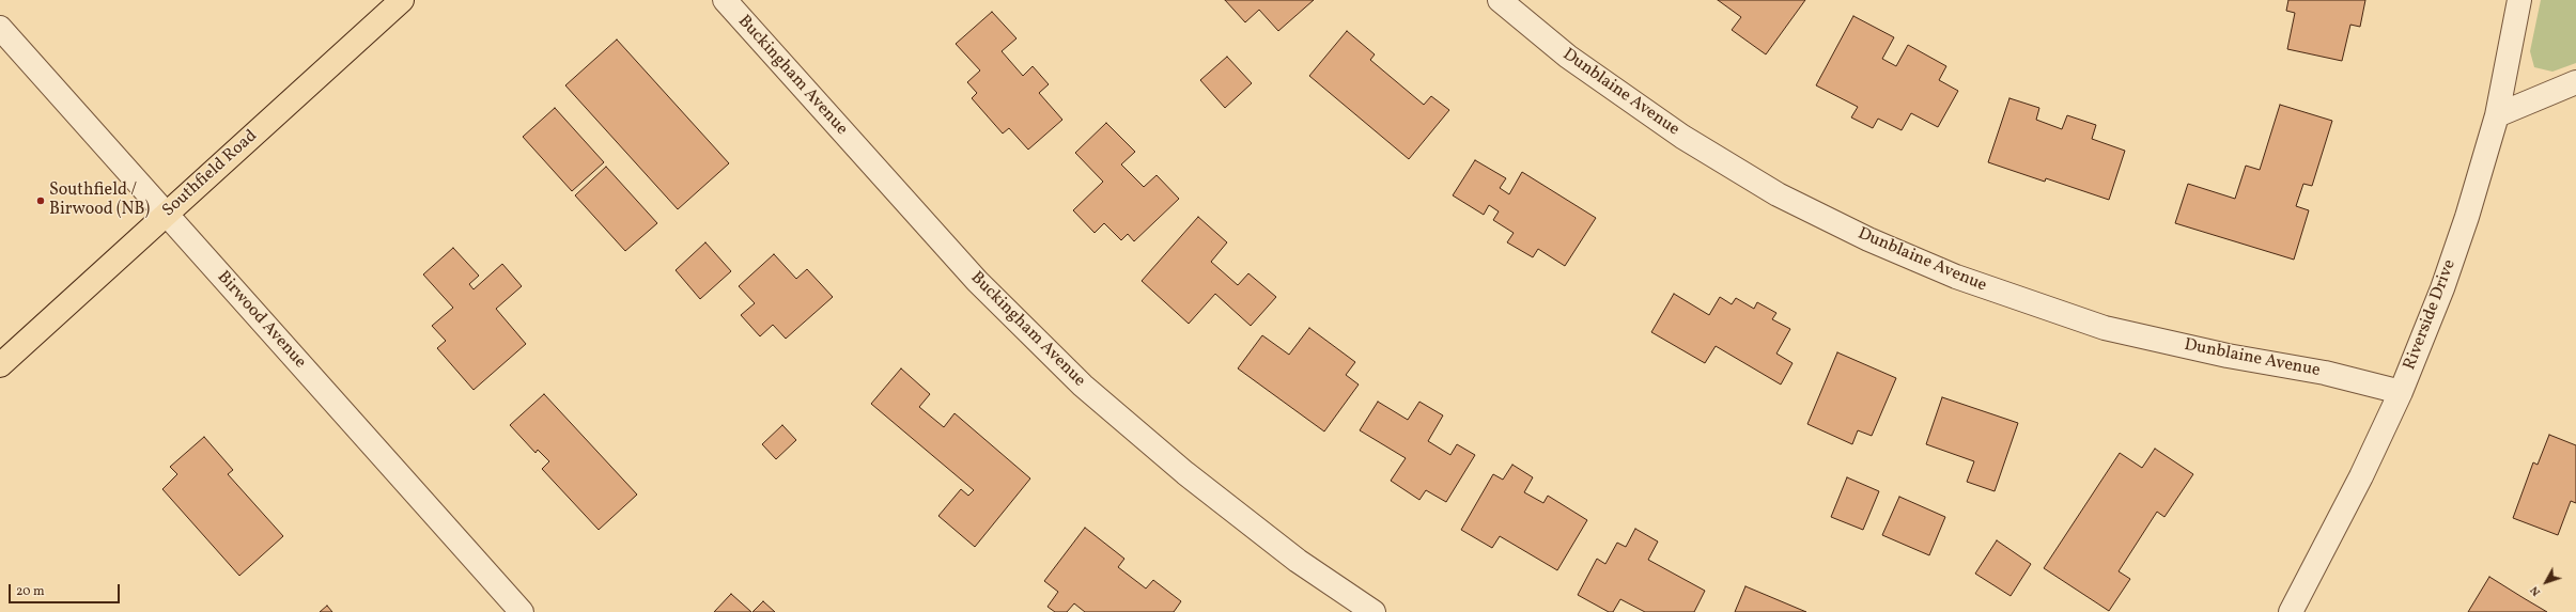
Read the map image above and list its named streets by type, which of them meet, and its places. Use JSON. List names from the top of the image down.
{
  "streets": {
    "main road": ["Southfield Road"],
    "street": [
      "Buckingham Avenue",
      "Dunblaine Avenue",
      "Riverside Drive",
      "Birwood Avenue"
    ]
  },
  "crossings": [
    ["Dunblaine Avenue", "Riverside Drive"],
    ["Southfield Road", "Birwood Avenue"]
  ],
  "places": ["Southfield / Birwood (NB)"],
  "scale_bar": "20 m",
  "north": "bottom left"
}
